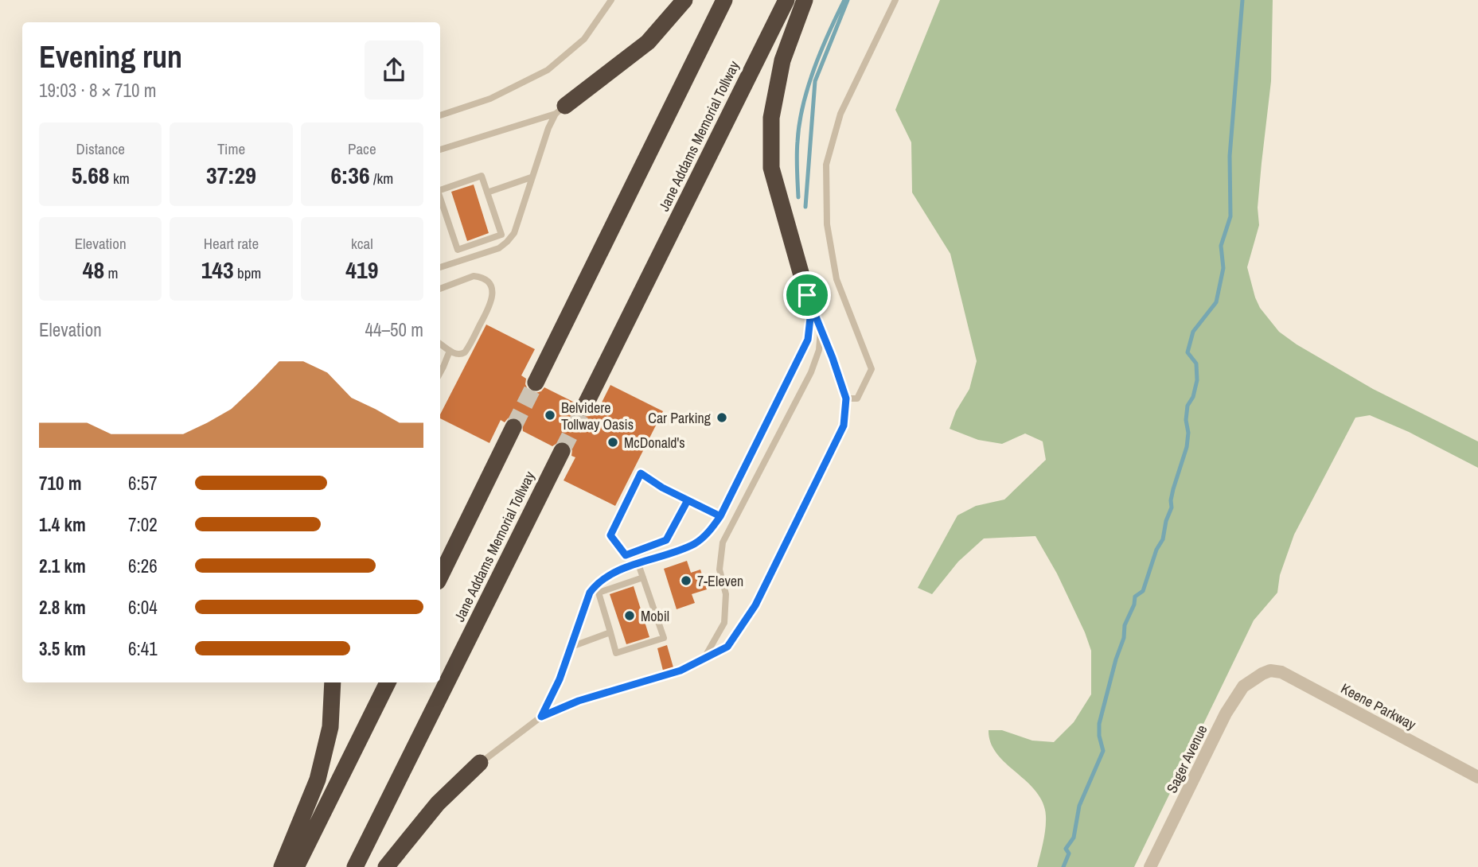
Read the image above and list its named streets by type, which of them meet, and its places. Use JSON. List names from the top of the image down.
{
  "streets": {
    "highway": ["Jane Addams Memorial Tollway"],
    "street": ["Keene Parkway", "Sager Avenue"]
  },
  "crossings": [
    ["Keene Parkway", "Sager Avenue"]
  ],
  "places": [
    "Belvidere Tollway Oasis",
    "Car Parking",
    "McDonald's",
    "7-Eleven",
    "Mobil"
  ],
  "page": {
    "heading": ["Evening run", "19:03 · 8 × 710 m"],
    "stats": [
      ["Distance", "5.68 km"],
      ["Time", "37:29"],
      ["Pace", "6:36 /km"],
      ["Elevation", "48 m"],
      ["Heart rate", "143 bpm"],
      ["kcal", "419"]
    ],
    "chart": ["Elevation", "44–50 m"],
    "list": [
      {
        "name": "710 m",
        "note": "6:57"
      },
      {
        "name": "1.4 km",
        "note": "7:02"
      },
      {
        "name": "2.1 km",
        "note": "6:26"
      },
      {
        "name": "2.8 km",
        "note": "6:04"
      },
      {
        "name": "3.5 km",
        "note": "6:41"
      }
    ]
  }
}
